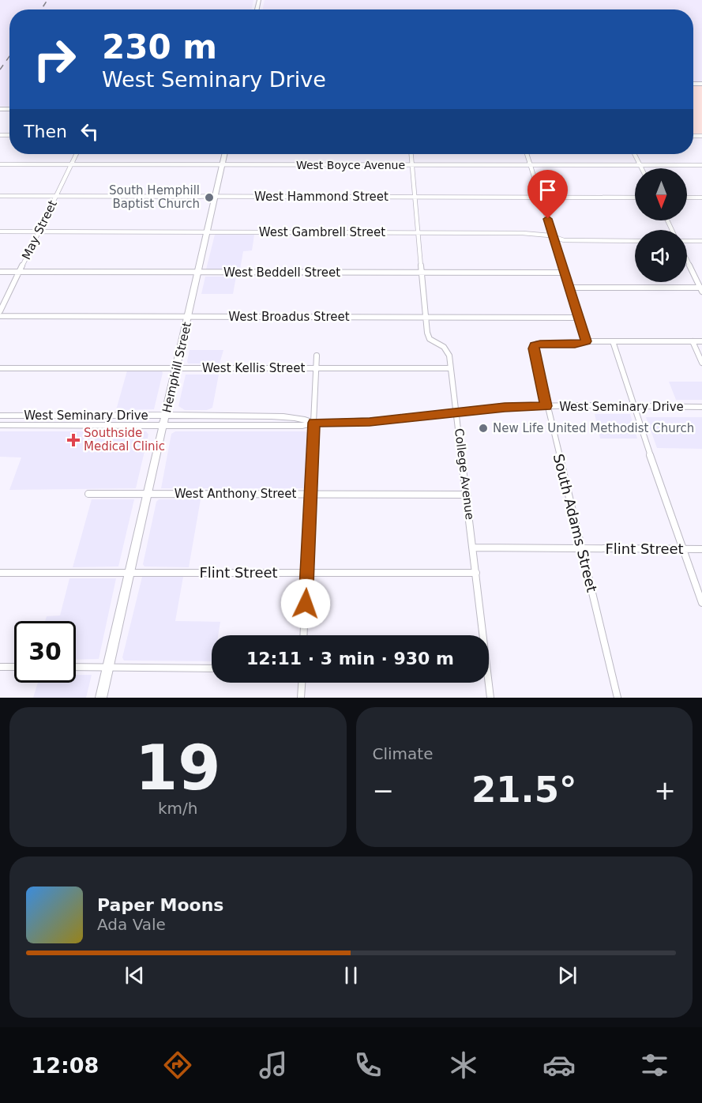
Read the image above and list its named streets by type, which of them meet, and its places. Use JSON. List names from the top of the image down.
{
  "streets": {
    "main road": ["Hemphill Street", "West Seminary Drive"],
    "street": [
      "West Boyce Avenue",
      "West Hammond Street",
      "May Street",
      "West Gambrell Street",
      "West Beddell Street",
      "West Broadus Street",
      "West Kellis Street",
      "College Avenue",
      "West Anthony Street",
      "South Adams Street",
      "Flint Street"
    ]
  },
  "crossings": [
    ["West Boyce Avenue", "May Street"],
    ["West Boyce Avenue", "Hemphill Street"],
    ["West Boyce Avenue", "College Avenue"],
    ["West Hammond Street", "May Street"],
    ["West Hammond Street", "Hemphill Street"],
    ["West Hammond Street", "College Avenue"],
    ["May Street", "West Gambrell Street"],
    ["May Street", "West Beddell Street"],
    ["West Gambrell Street", "Hemphill Street"],
    ["West Gambrell Street", "College Avenue"],
    ["West Beddell Street", "Hemphill Street"],
    ["West Beddell Street", "College Avenue"],
    ["West Broadus Street", "Hemphill Street"],
    ["West Broadus Street", "College Avenue"],
    ["Hemphill Street", "West Kellis Street"],
    ["Hemphill Street", "West Seminary Drive"],
    ["Hemphill Street", "West Anthony Street"],
    ["Hemphill Street", "Flint Street"],
    ["West Kellis Street", "College Avenue"],
    ["West Seminary Drive", "College Avenue"],
    ["West Seminary Drive", "South Adams Street"],
    ["College Avenue", "West Anthony Street"],
    ["College Avenue", "Flint Street"],
    ["South Adams Street", "Flint Street"]
  ],
  "places": {
    "other": ["South Hemphill Baptist Church", "New Life United Methodist Church"],
    "health": ["Southside Medical Clinic"]
  },
  "north": "bottom",
  "page": {
    "turn": ["230 m", "West Seminary Drive"],
    "then": "Then",
    "limit": "30",
    "trip": "12:11 · 3 min · 930 m",
    "tile": [
      ["19", "km/h"],
      "Climate"
    ],
    "heat": ["−", "21.5°", "+"],
    "song": ["Paper Moons", "Ada Vale"],
    "tabs": "12:08"
  }
}
